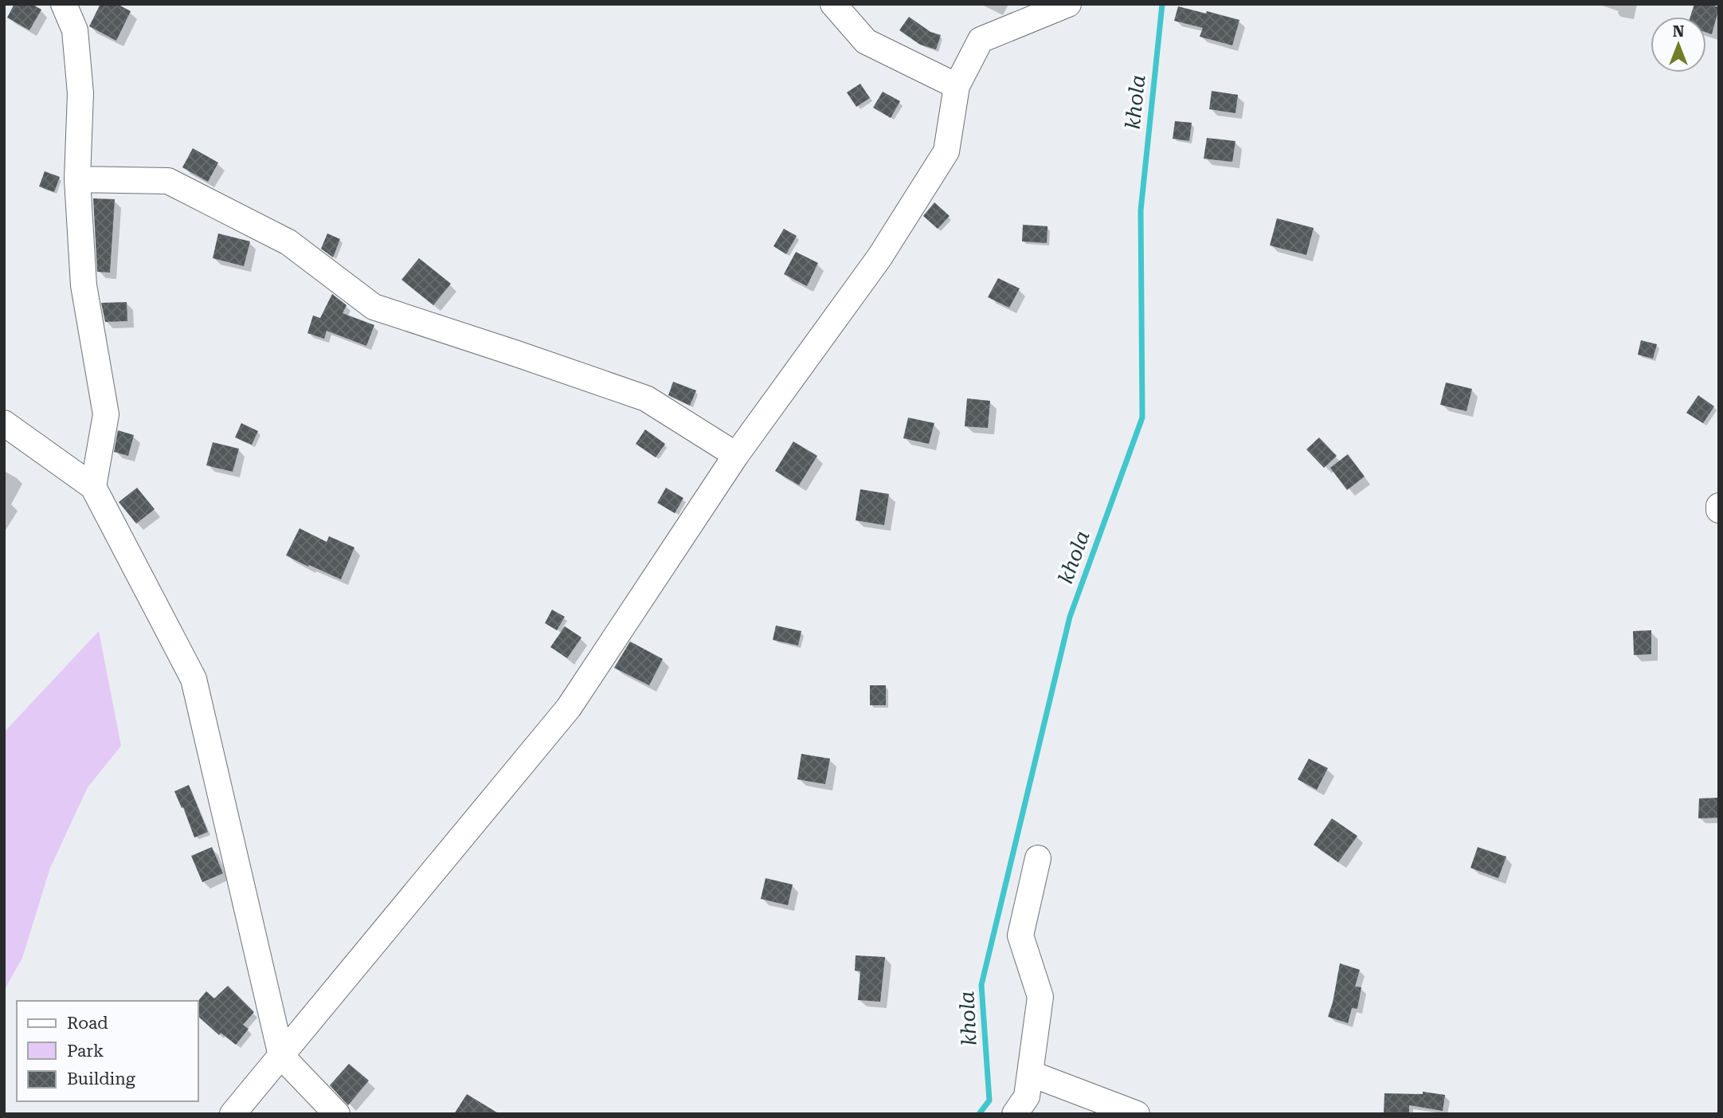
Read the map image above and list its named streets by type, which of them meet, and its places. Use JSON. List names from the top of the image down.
{
  "water": ["khola"],
  "legend": ["Road", "Park", "Building"],
  "north": "top"
}
